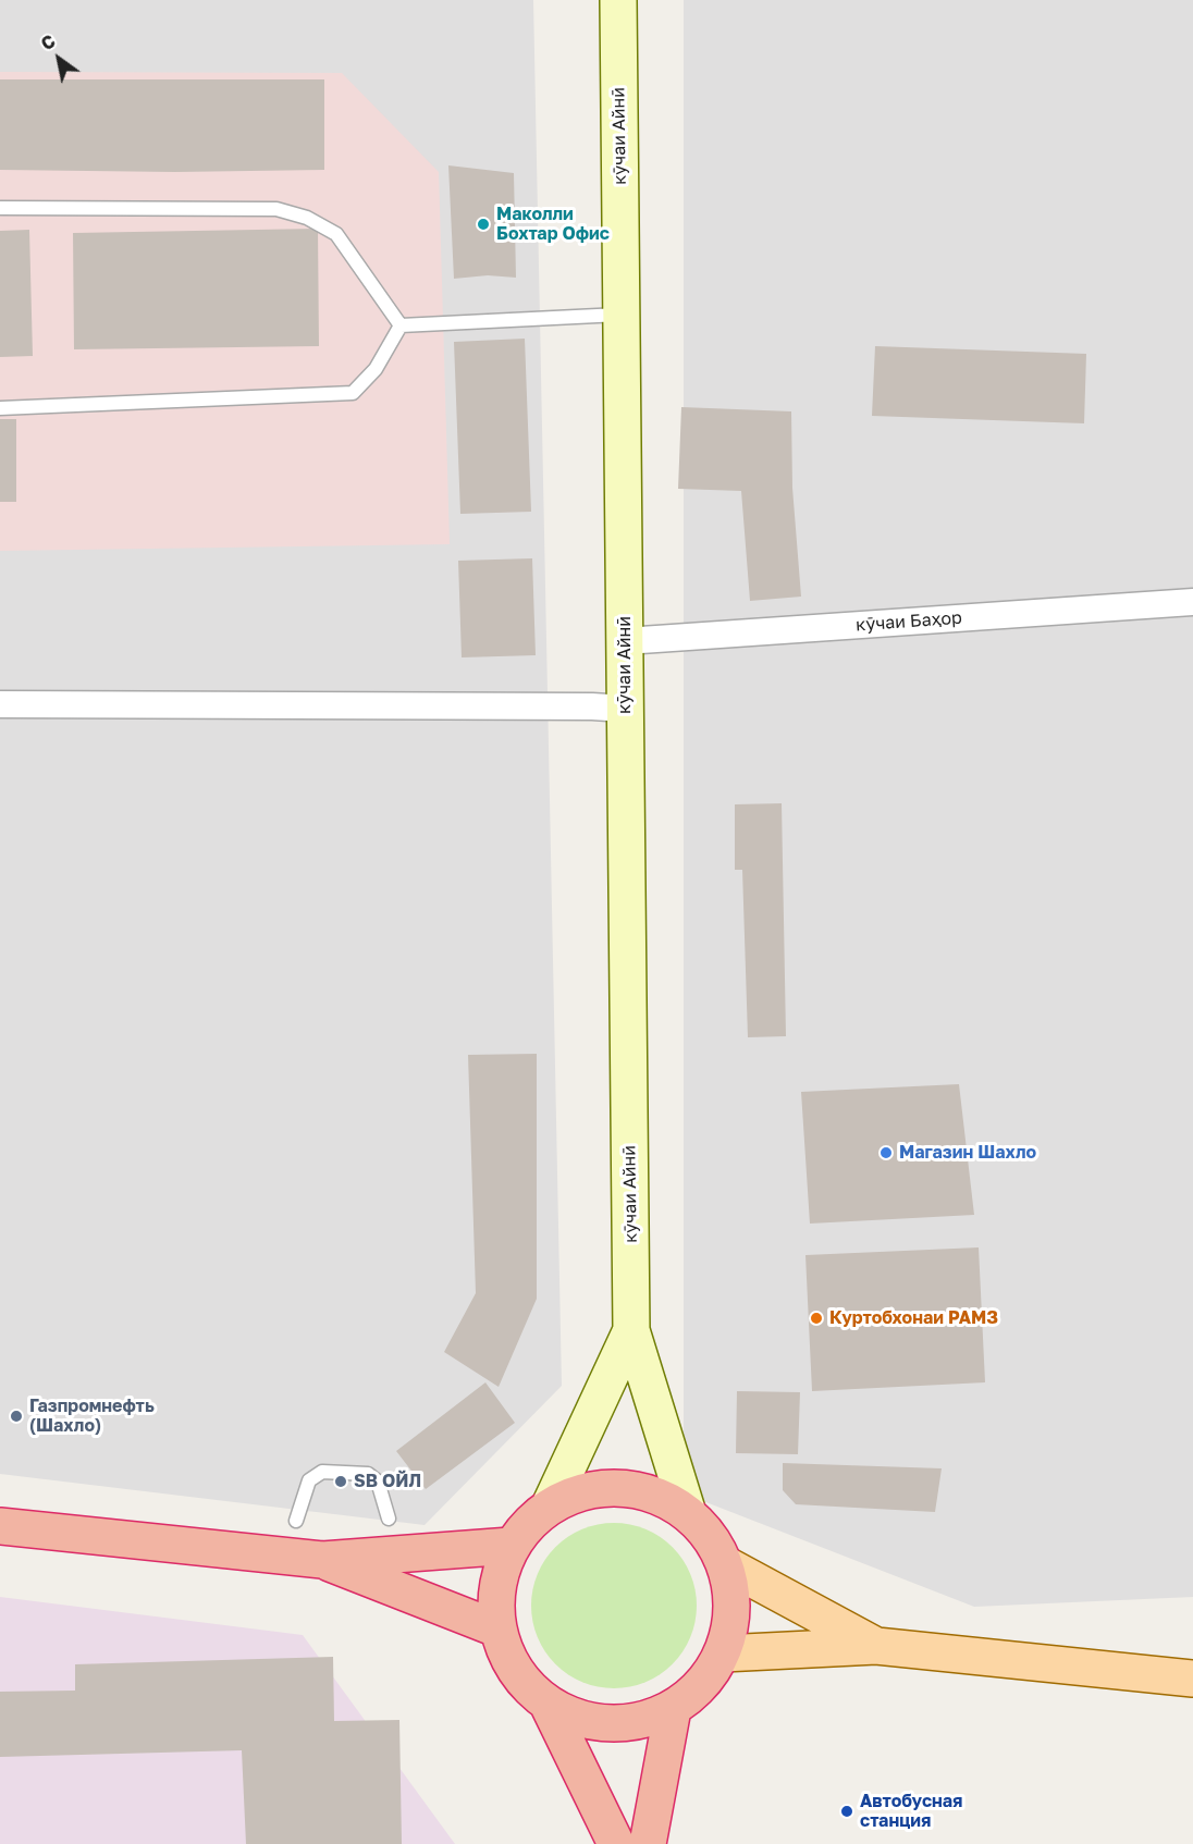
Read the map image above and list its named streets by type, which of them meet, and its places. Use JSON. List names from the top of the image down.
{
  "streets": {
    "main road": ["кӯчаи Айнӣ"],
    "street": ["кӯчаи Баҳор"]
  },
  "crossings": [
    ["кӯчаи Айнӣ", "кӯчаи Баҳор"]
  ],
  "places": [
    "Маколли Бохтар Офис",
    "Магазин Шахло",
    "Куртобхонаи РАМЗ",
    "Газпромнефть (Шахло)",
    "SB ОЙЛ",
    "Автобусная станция"
  ],
  "north": "top left"
}
